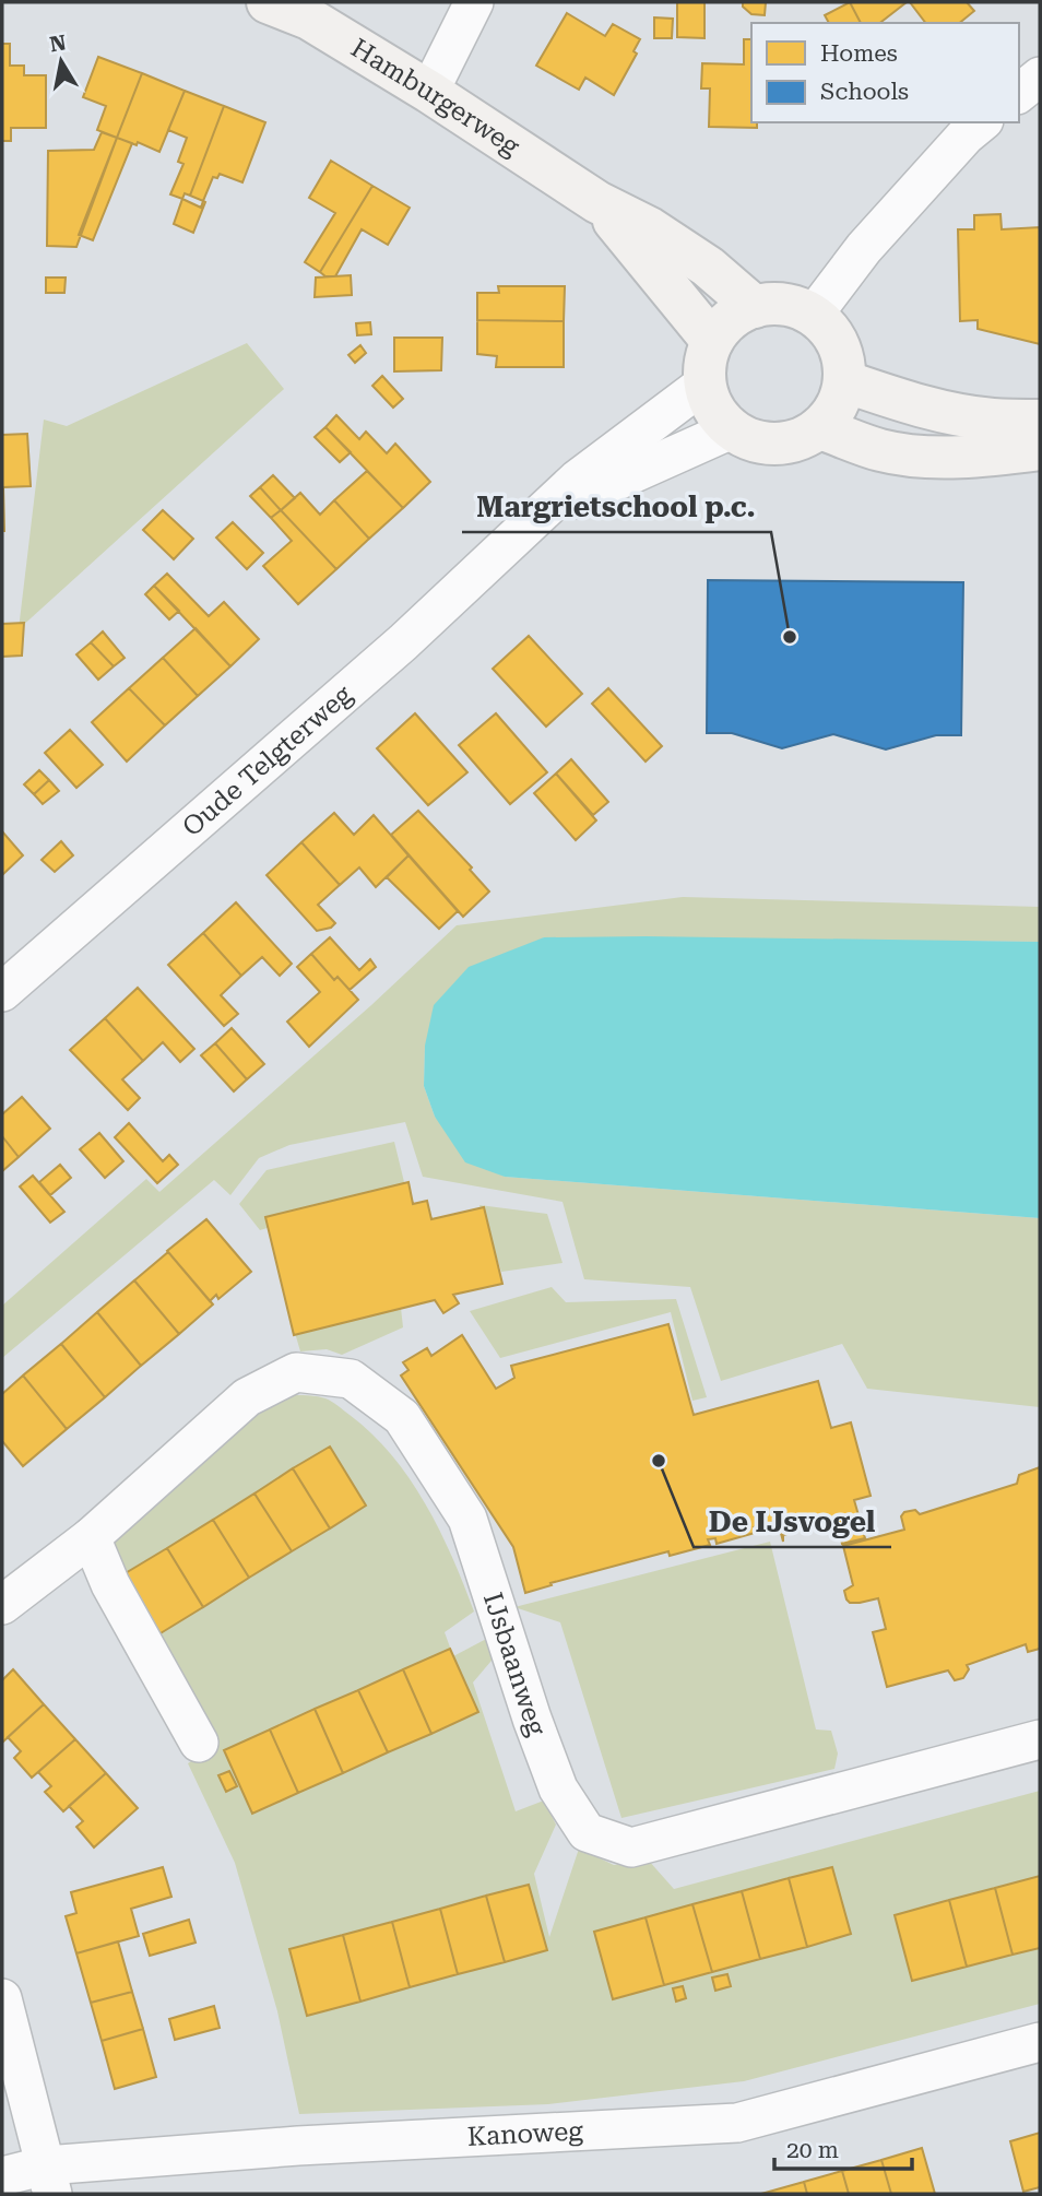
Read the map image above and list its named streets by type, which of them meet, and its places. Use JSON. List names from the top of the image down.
{
  "streets": {
    "street": [
      "Hamburgerweg",
      "Oude Telgterweg",
      "IJsbaanweg",
      "Kanoweg"
    ]
  },
  "crossings": [
    ["Hamburgerweg", "Oude Telgterweg"]
  ],
  "places": ["Margrietschool p.c.", "De IJsvogel"],
  "legend": ["Homes", "Schools"],
  "scale_bar": "20 m",
  "north": "top"
}
